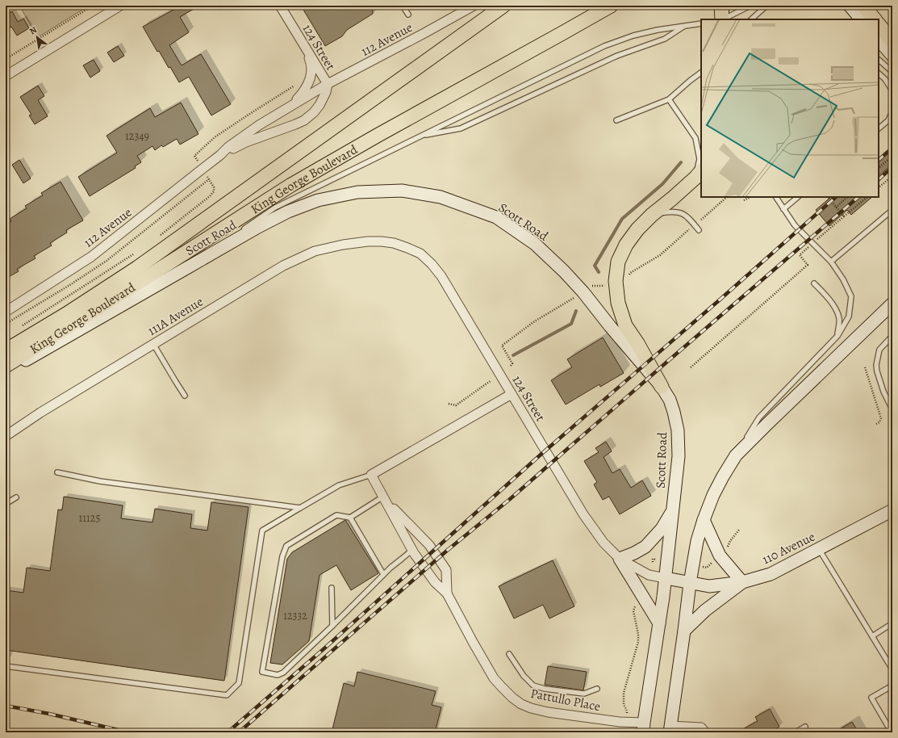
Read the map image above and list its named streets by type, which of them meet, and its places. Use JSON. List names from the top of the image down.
{
  "streets": {
    "main road": ["King George Boulevard", "Scott Road", "110 Avenue"],
    "street": [
      "112 Avenue",
      "124 Street",
      "111A Avenue",
      "Pattullo Place"
    ]
  },
  "crossings": [
    ["112 Avenue", "124 Street"],
    ["124 Street", "Scott Road"],
    ["124 Street", "111A Avenue"],
    ["124 Street", "110 Avenue"],
    ["Scott Road", "110 Avenue"],
    ["Scott Road", "Pattullo Place"]
  ],
  "house_numbers": ["12349", "11125", "12332"],
  "north": "top left"
}
